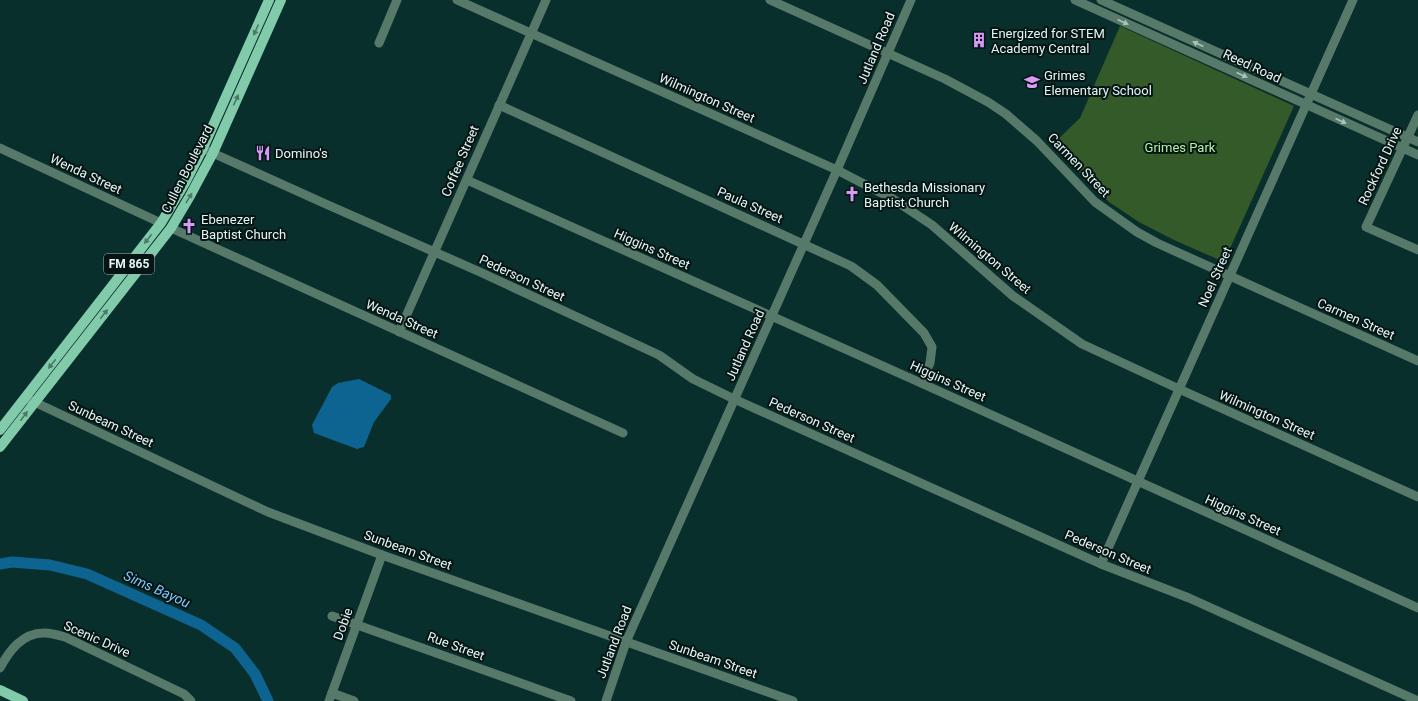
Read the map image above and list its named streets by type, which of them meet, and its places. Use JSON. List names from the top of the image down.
{
  "streets": {
    "main road": ["Cullen Boulevard", "FM 865"],
    "street": [
      "Jutland Road",
      "Reed Road",
      "Wilmington Street",
      "Coffee Street",
      "Carmen Street",
      "Rockford Drive",
      "Wenda Street",
      "Paula Street",
      "Higgins Street",
      "Noel Street",
      "Pederson Street",
      "Sunbeam Street",
      "Dobie",
      "Scenic Drive",
      "Rue Street"
    ]
  },
  "crossings": [
    ["Jutland Road", "Wilmington Street"],
    ["Jutland Road", "Carmen Street"],
    ["Jutland Road", "Paula Street"],
    ["Jutland Road", "Higgins Street"],
    ["Jutland Road", "Pederson Street"],
    ["Jutland Road", "Sunbeam Street"],
    ["Reed Road", "Rockford Drive"],
    ["Reed Road", "Noel Street"],
    ["Wilmington Street", "Coffee Street"],
    ["Wilmington Street", "Noel Street"],
    ["Coffee Street", "Wenda Street"],
    ["Coffee Street", "Paula Street"],
    ["Coffee Street", "Higgins Street"],
    ["Coffee Street", "Pederson Street"],
    ["Carmen Street", "Noel Street"],
    ["Cullen Boulevard", "Wenda Street"],
    ["Cullen Boulevard", "Pederson Street"],
    ["Cullen Boulevard", "Sunbeam Street"],
    ["Paula Street", "Higgins Street"],
    ["Higgins Street", "Noel Street"],
    ["Noel Street", "Pederson Street"],
    ["Sunbeam Street", "Dobie"],
    ["Dobie", "Rue Street"]
  ],
  "water": ["Sims Bayou"],
  "parks": ["Grimes Park"],
  "places": {
    "building": ["Energized for STEM Academy Central"],
    "school or university": ["Grimes Elementary School"],
    "restaurant": ["Domino's"],
    "church": ["Bethesda Missionary Baptist Church", "Ebenezer Baptist Church"]
  }
}
